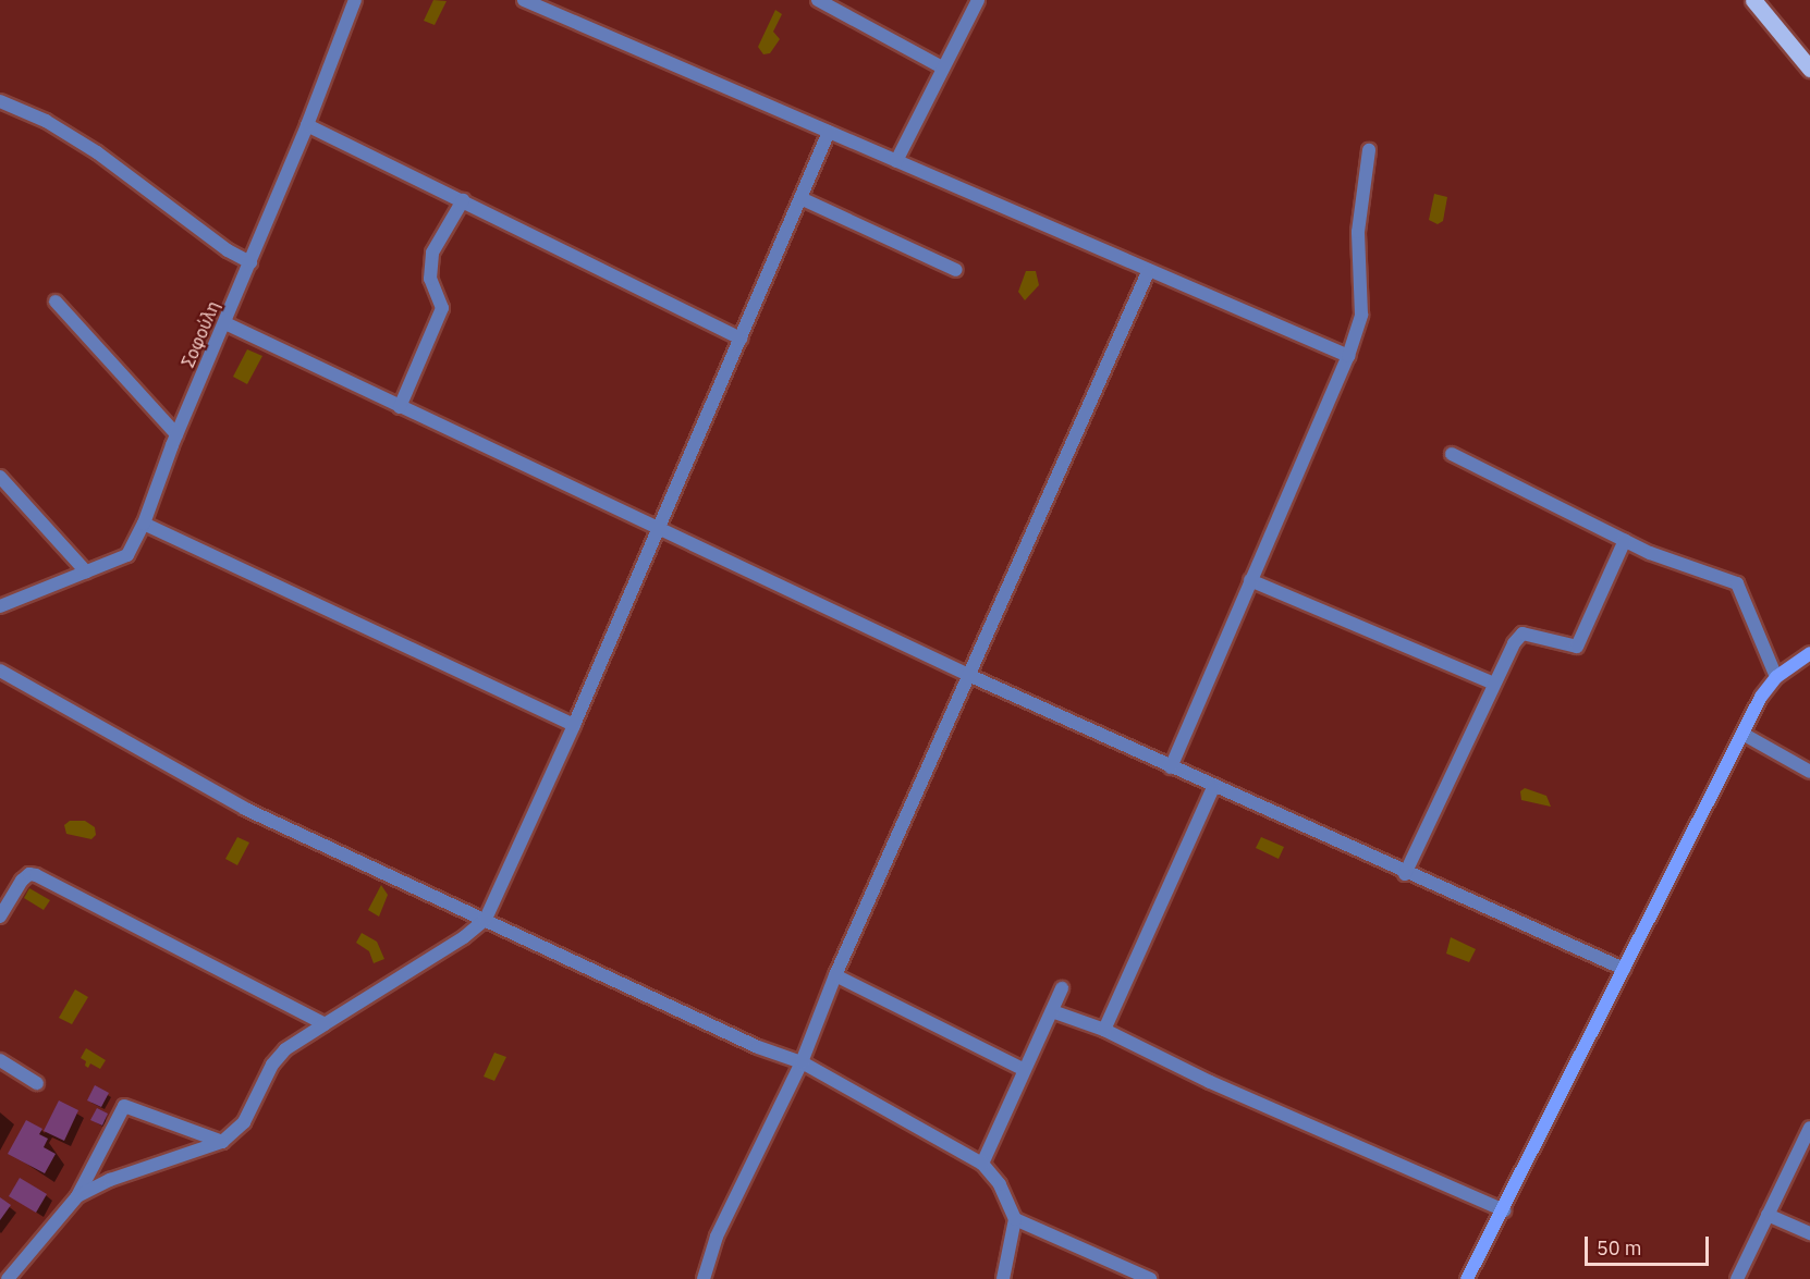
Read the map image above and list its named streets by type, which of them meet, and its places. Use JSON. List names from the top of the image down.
{
  "streets": {
    "street": ["Σοφούλη"]
  },
  "scale_bar": "50 m"
}
